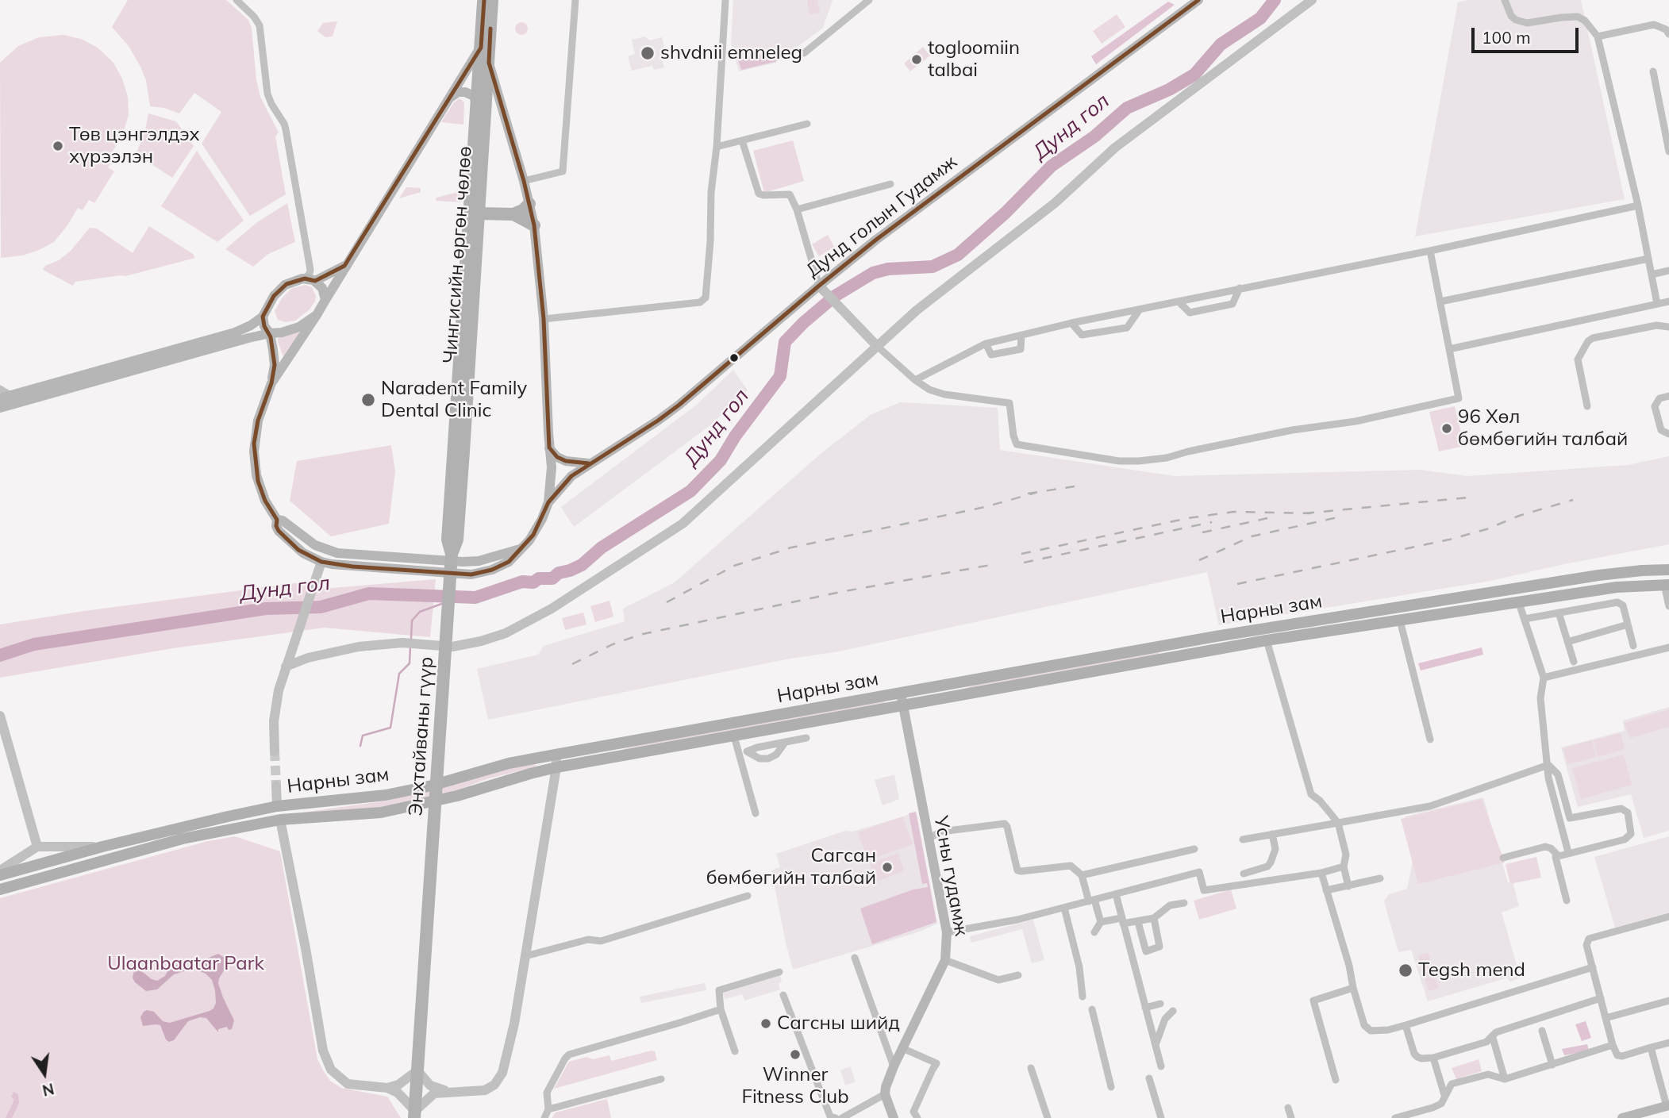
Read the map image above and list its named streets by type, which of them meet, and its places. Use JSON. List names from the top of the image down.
{
  "streets": {
    "highway": ["Чингисийн өргөн чөлөө", "Энхтайваны гүүр"],
    "main road": ["Дунд голын Гудамж", "Нарны зам", "Усны гудамж"]
  },
  "crossings": [
    ["Чингисийн өргөн чөлөө", "Энхтайваны гүүр"],
    ["Нарны зам", "Усны гудамж"]
  ],
  "water": ["Дунд гол"],
  "parks": ["Ulaanbaatar Park"],
  "places": [
    "shvdnii emneleg",
    "togloomiin talbai",
    "Төв цэнгэлдэх хүрээлэн",
    "Naradent Family Dental Clinic",
    "96 Хөл бөмбөгийн талбай",
    "Сагсан бөмбөгийн талбай",
    "Tegsh mend",
    "Сагсны шийд",
    "Winner Fitness Club"
  ],
  "scale_bar": "100 m",
  "north": "bottom"
}
